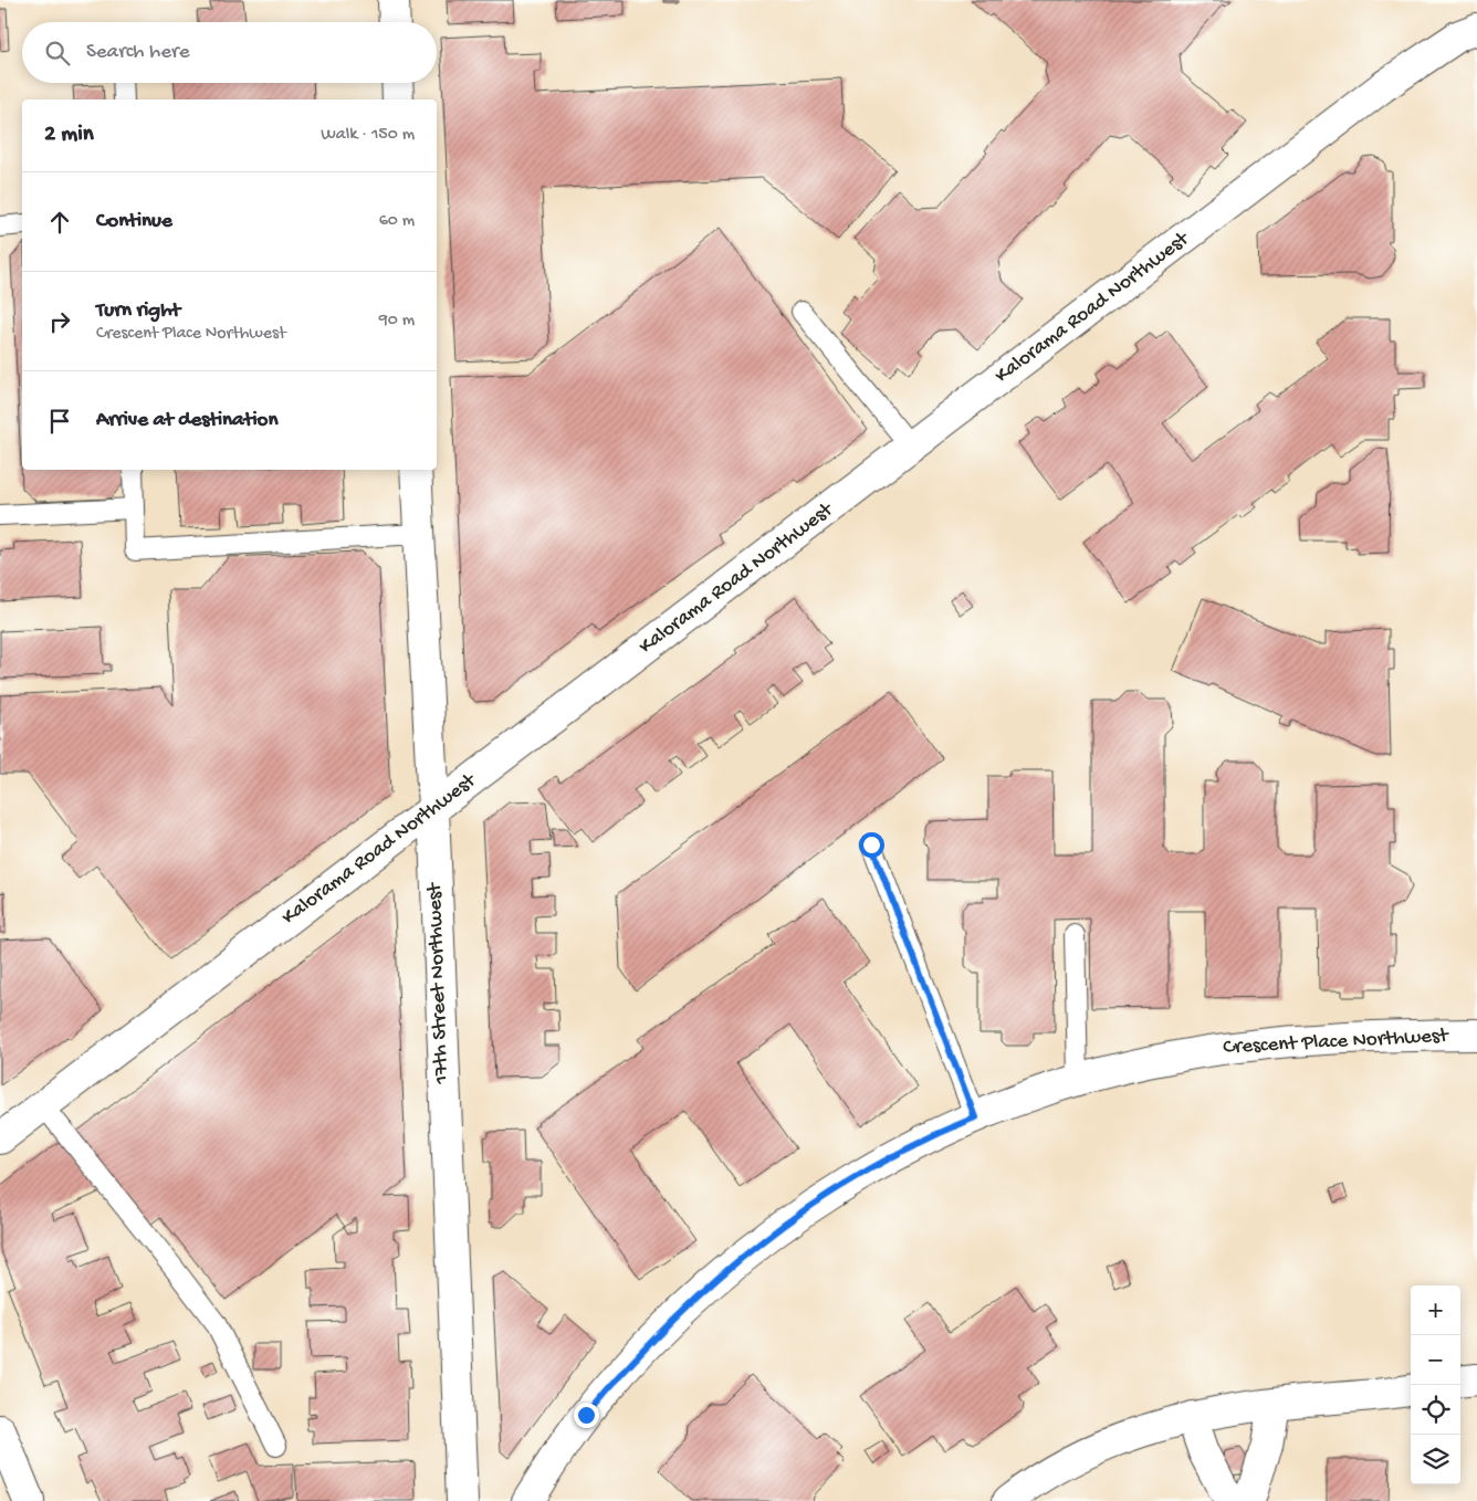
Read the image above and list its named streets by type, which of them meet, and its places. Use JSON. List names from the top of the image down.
{
  "streets": {
    "street": ["Kalorama Road Northwest", "17th Street Northwest", "Crescent Place Northwest"]
  },
  "crossings": [
    ["Kalorama Road Northwest", "17th Street Northwest"]
  ],
  "page": {
    "search": "Search here",
    "heading": ["2 min", "Walk · 150 m"],
    "list": [
      ["Continue", "60 m"],
      ["Turn right", "Crescent Place Northwest", "90 m"],
      "Arrive at destination"
    ],
    "map_buttons": ["+", "−"]
  }
}
